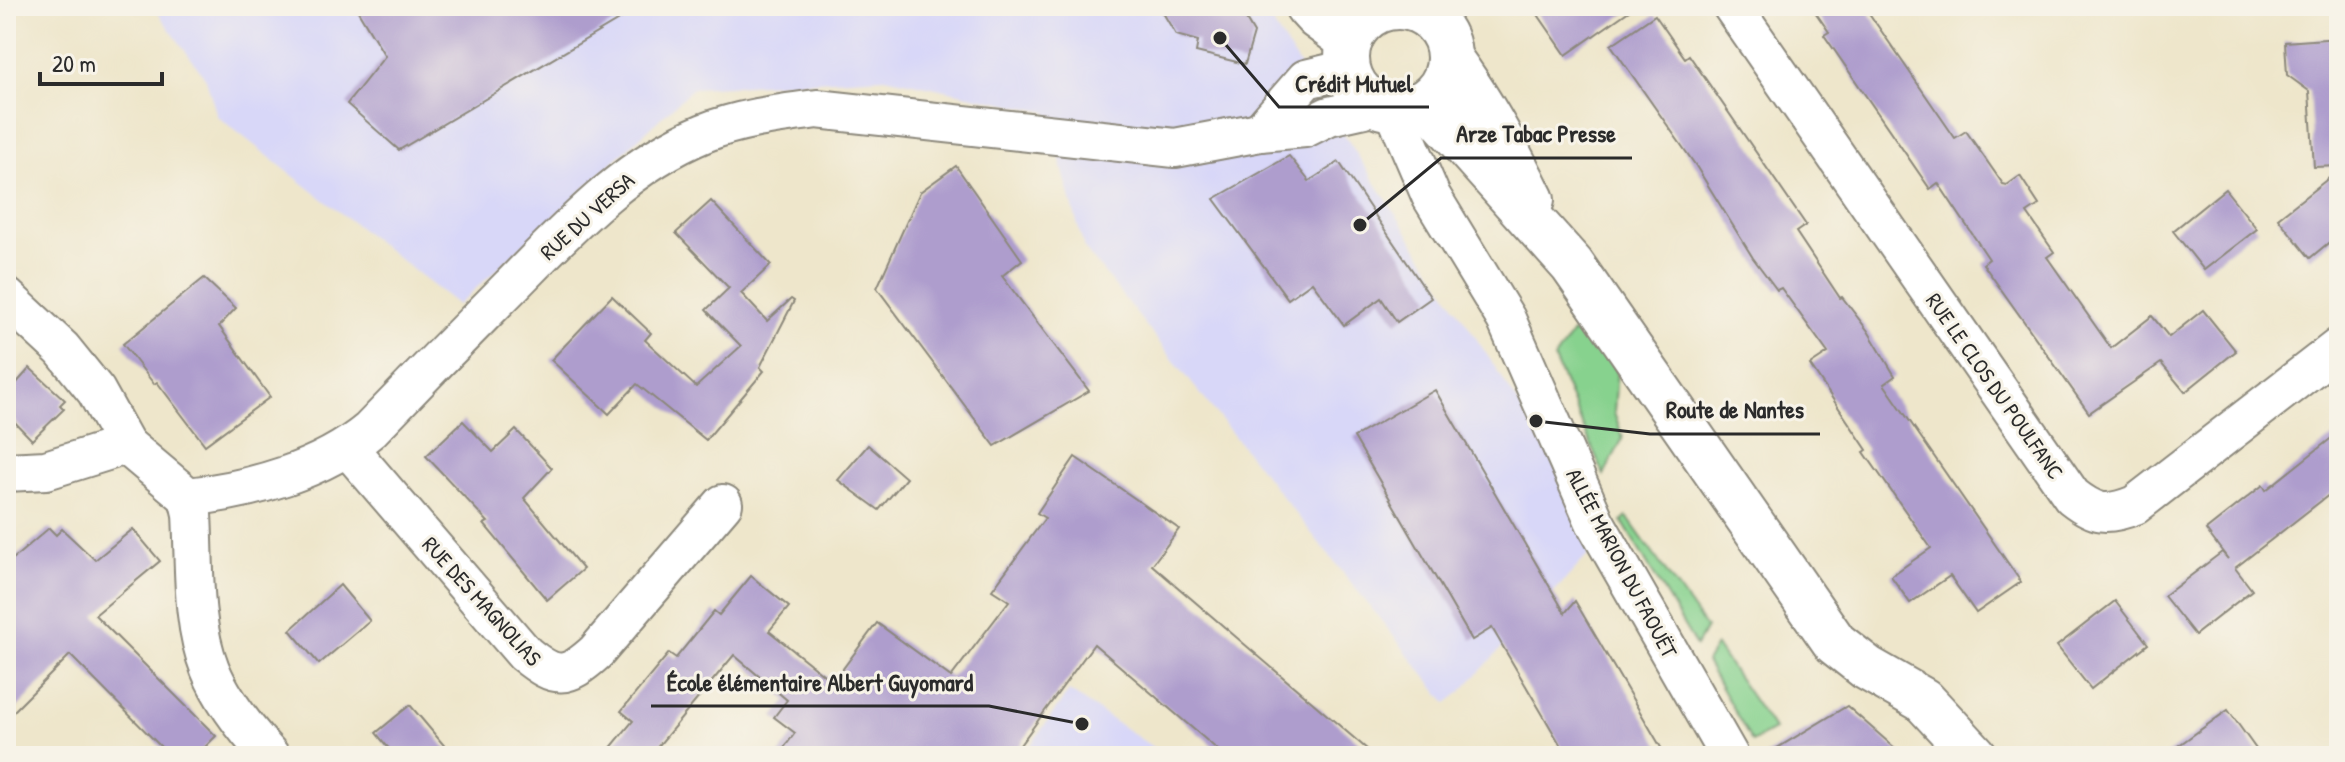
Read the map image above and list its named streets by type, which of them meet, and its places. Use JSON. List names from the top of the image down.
{
  "streets": {
    "street": [
      "RUE DU VERSA",
      "RUE LE CLOS DU POULFANC",
      "ALLÉE MARION DU FAOUËT",
      "RUE DES MAGNOLIAS"
    ]
  },
  "crossings": [
    ["RUE DU VERSA", "ALLÉE MARION DU FAOUËT"],
    ["RUE DU VERSA", "RUE DES MAGNOLIAS"]
  ],
  "places": [
    "Crédit Mutuel",
    "Arze Tabac Presse",
    "Route de Nantes",
    "École élémentaire Albert Guyomard"
  ],
  "scale_bar": "20 m"
}
